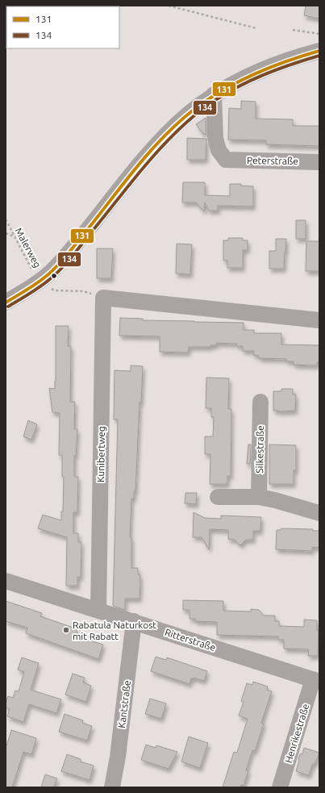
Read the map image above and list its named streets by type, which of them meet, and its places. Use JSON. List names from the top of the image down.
{
  "streets": {
    "street": [
      "Peterstraße",
      "Silkestraße",
      "Kunibertweg",
      "Ritterstraße",
      "Kantstraße",
      "Henrikestraße"
    ],
    "path": ["Malerweg"]
  },
  "crossings": [
    ["Kunibertweg", "Ritterstraße"],
    ["Ritterstraße", "Kantstraße"],
    ["Ritterstraße", "Henrikestraße"]
  ],
  "places": ["Rabatula Naturkost mit Rabatt"],
  "lines": ["transit line 131", "transit line 134"],
  "legend": ["131", "134"]
}
